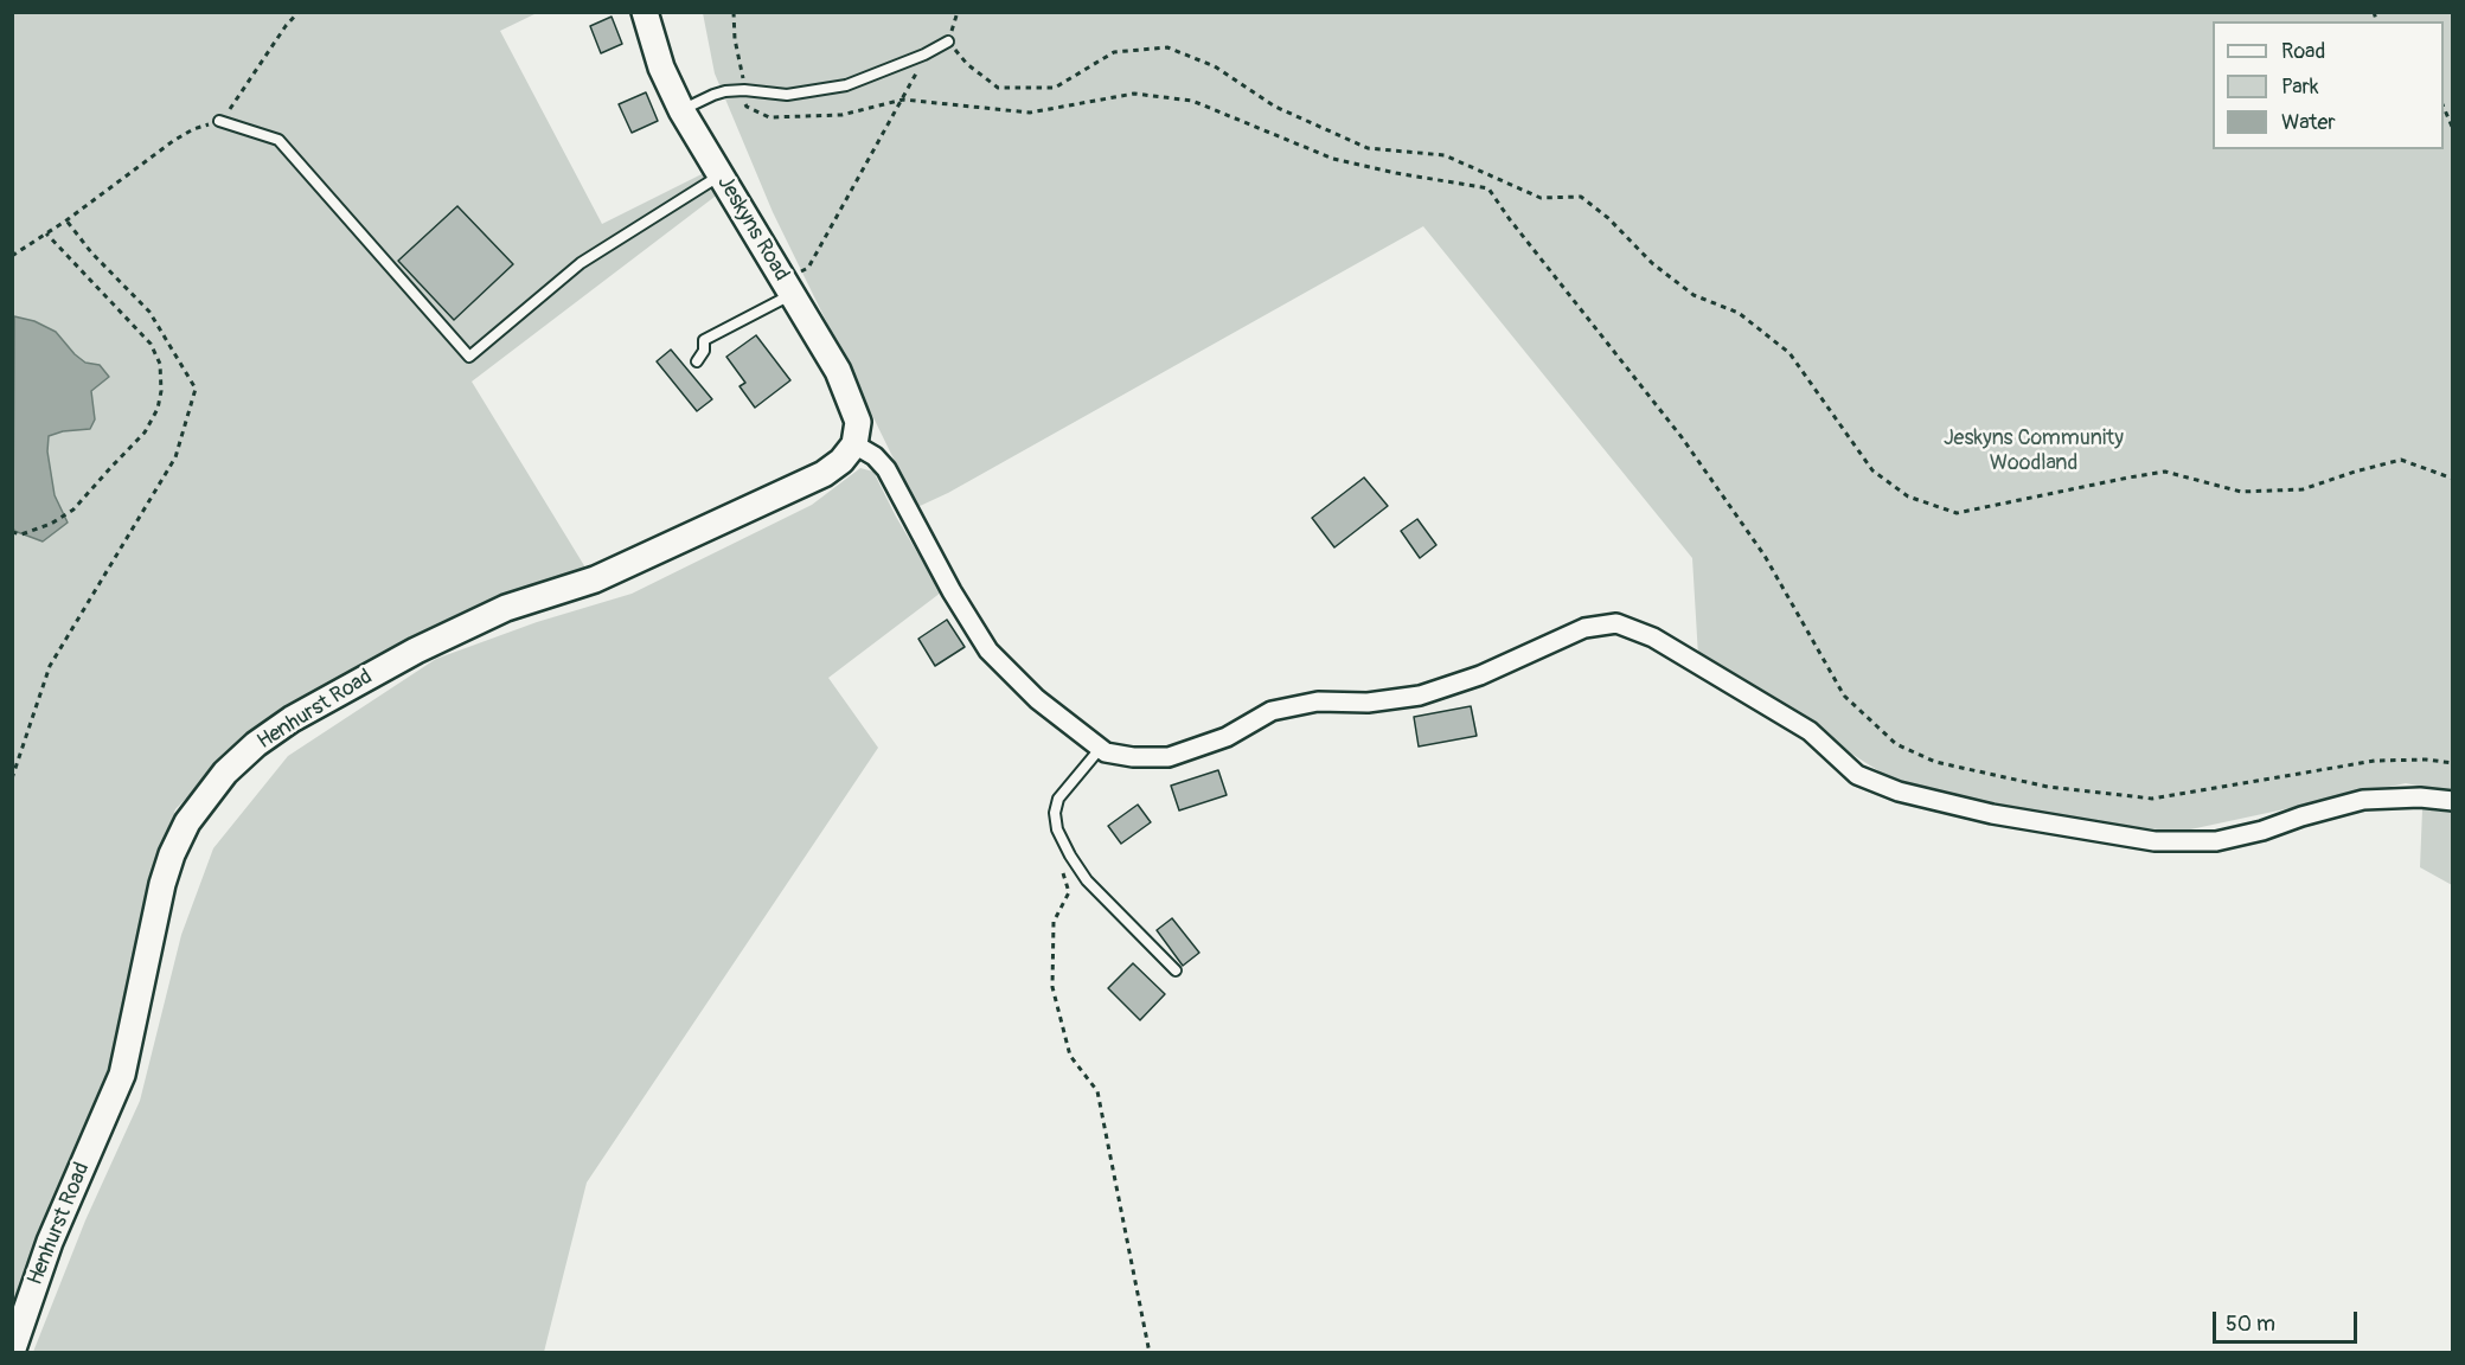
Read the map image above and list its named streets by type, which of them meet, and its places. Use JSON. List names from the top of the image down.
{
  "streets": {
    "street": ["Jeskyns Road", "Henhurst Road"]
  },
  "crossings": [
    ["Jeskyns Road", "Henhurst Road"]
  ],
  "parks": ["Jeskyns Community Woodland"],
  "legend": ["Road", "Park", "Water"],
  "scale_bar": "50 m"
}
